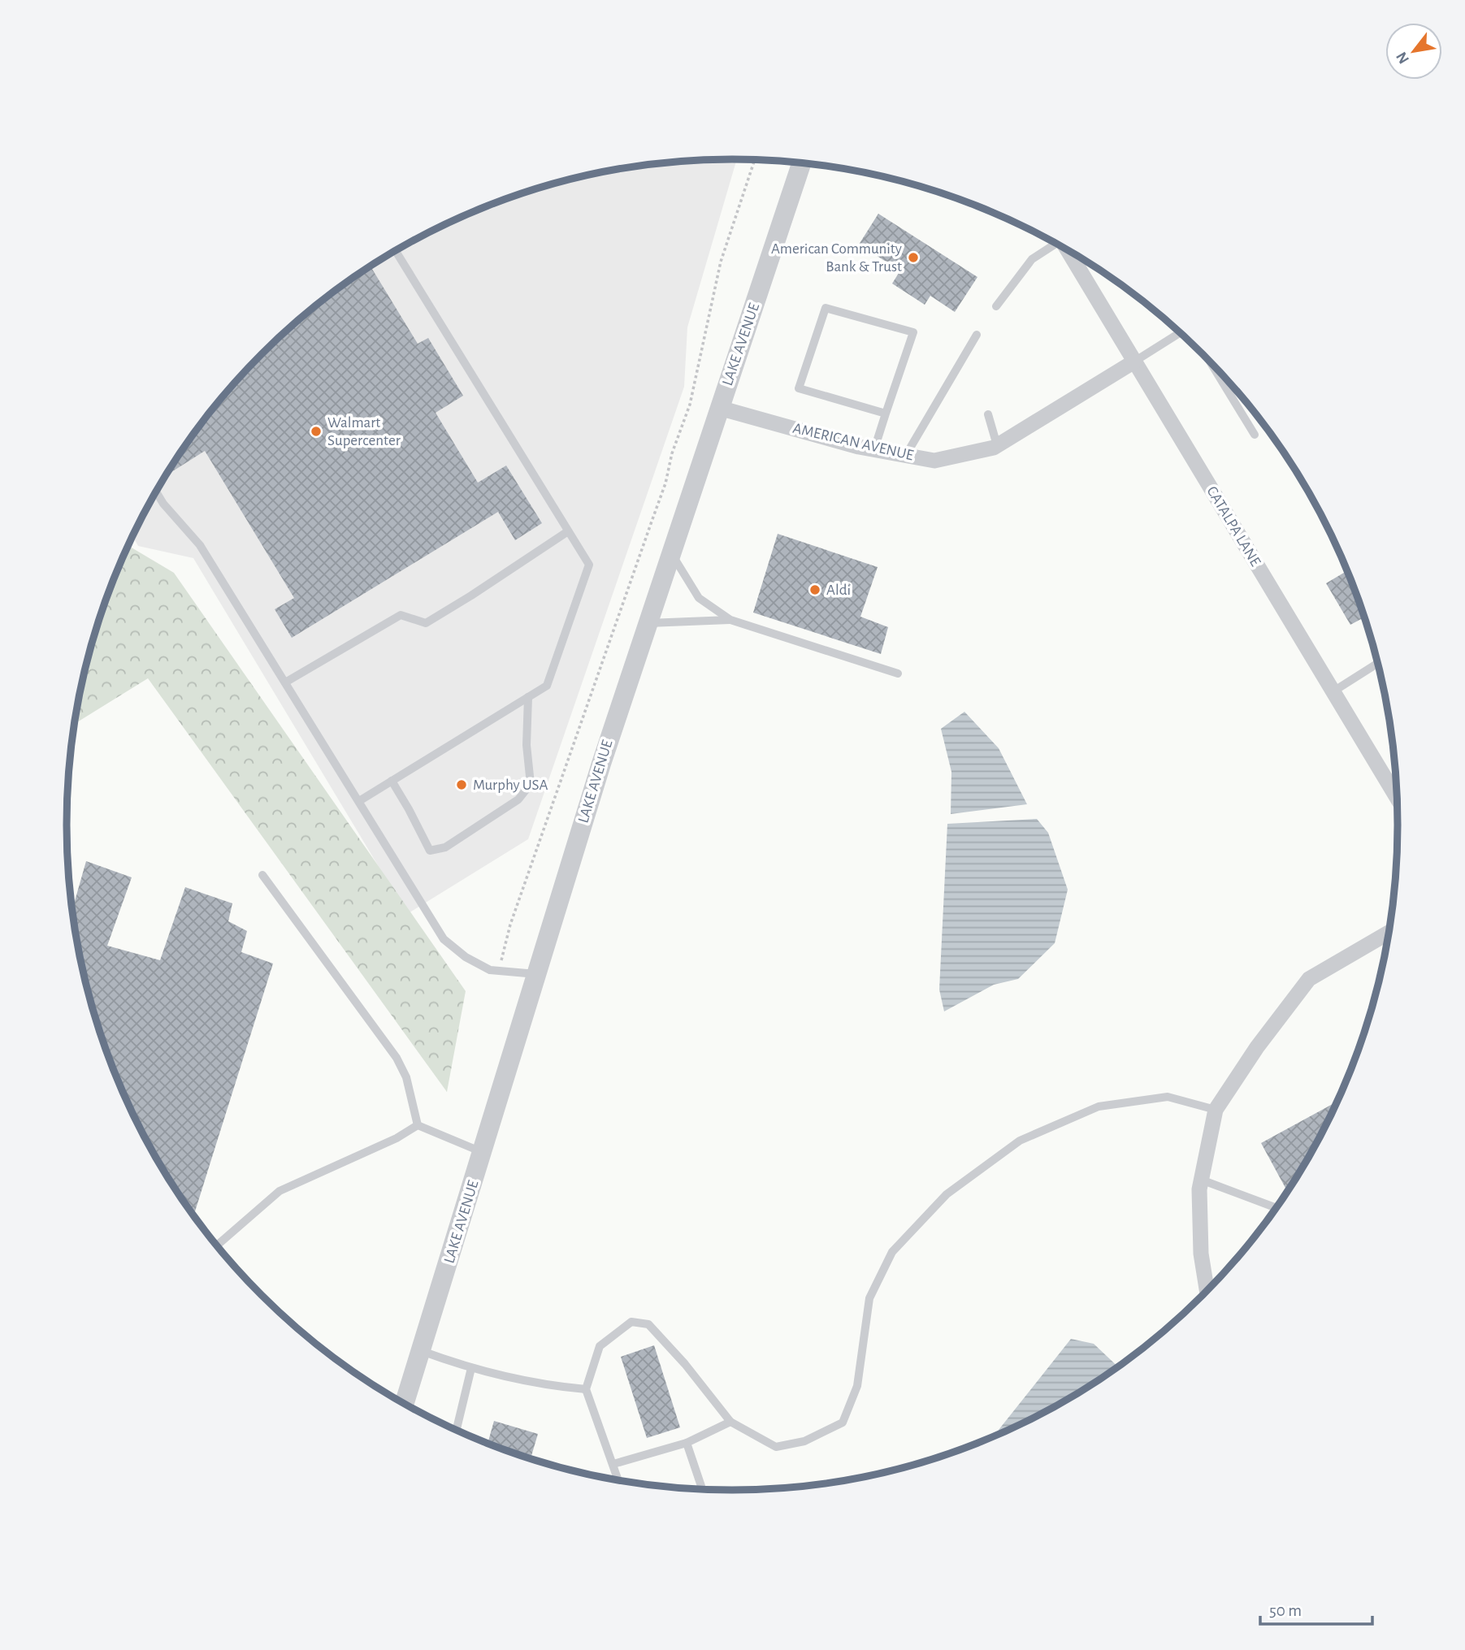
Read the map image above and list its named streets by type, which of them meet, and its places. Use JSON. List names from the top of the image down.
{
  "streets": {
    "street": ["LAKE AVENUE", "AMERICAN AVENUE", "CATALPA LANE"]
  },
  "crossings": [
    ["LAKE AVENUE", "AMERICAN AVENUE"],
    ["AMERICAN AVENUE", "CATALPA LANE"]
  ],
  "places": [
    "American Community Bank & Trust",
    "Walmart Supercenter",
    "Aldi",
    "Murphy USA"
  ],
  "scale_bar": "50 m",
  "north": "bottom left"
}
